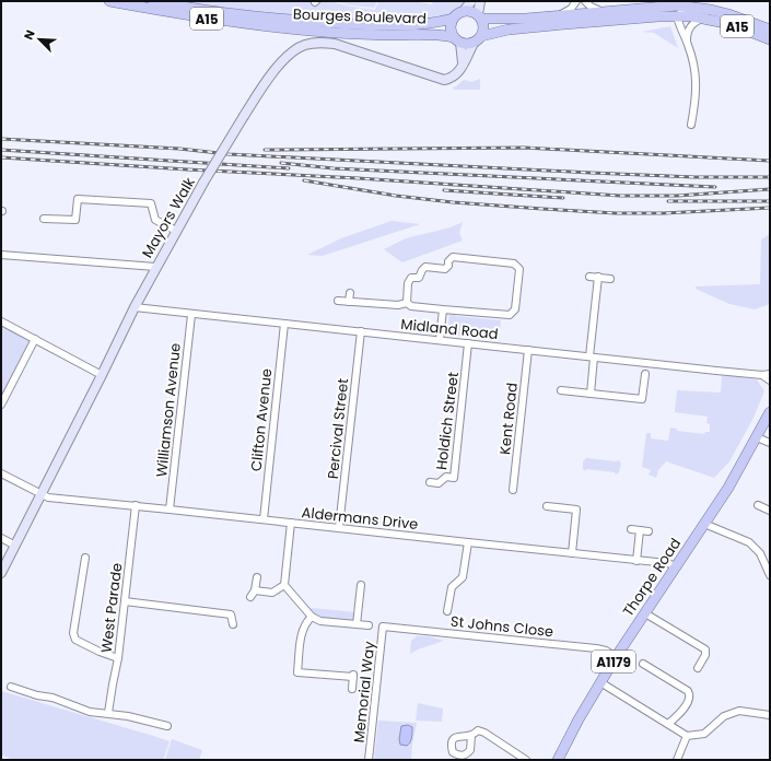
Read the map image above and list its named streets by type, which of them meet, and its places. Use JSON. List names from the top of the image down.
{
  "streets": {
    "main road": [
      "Bourges Boulevard",
      "A15",
      "Thorpe Road",
      "A1179"
    ],
    "street": [
      "Mayors Walk",
      "Midland Road",
      "Williamson Avenue",
      "Kent Road",
      "Clifton Avenue",
      "Holdich Street",
      "Percival Street",
      "Aldermans Drive",
      "West Parade",
      "St Johns Close",
      "Memorial Way"
    ]
  },
  "crossings": [
    ["Bourges Boulevard", "A15"],
    ["Bourges Boulevard", "Mayors Walk"],
    ["A15", "Mayors Walk"],
    ["Mayors Walk", "Midland Road"],
    ["Mayors Walk", "Aldermans Drive"],
    ["Midland Road", "Williamson Avenue"],
    ["Midland Road", "Kent Road"],
    ["Midland Road", "Clifton Avenue"],
    ["Midland Road", "Holdich Street"],
    ["Midland Road", "Percival Street"],
    ["Williamson Avenue", "Aldermans Drive"],
    ["Clifton Avenue", "Aldermans Drive"],
    ["Percival Street", "Aldermans Drive"],
    ["Aldermans Drive", "Thorpe Road"],
    ["Aldermans Drive", "West Parade"],
    ["Thorpe Road", "St Johns Close"],
    ["St Johns Close", "Memorial Way"]
  ],
  "north": "top left"
}
